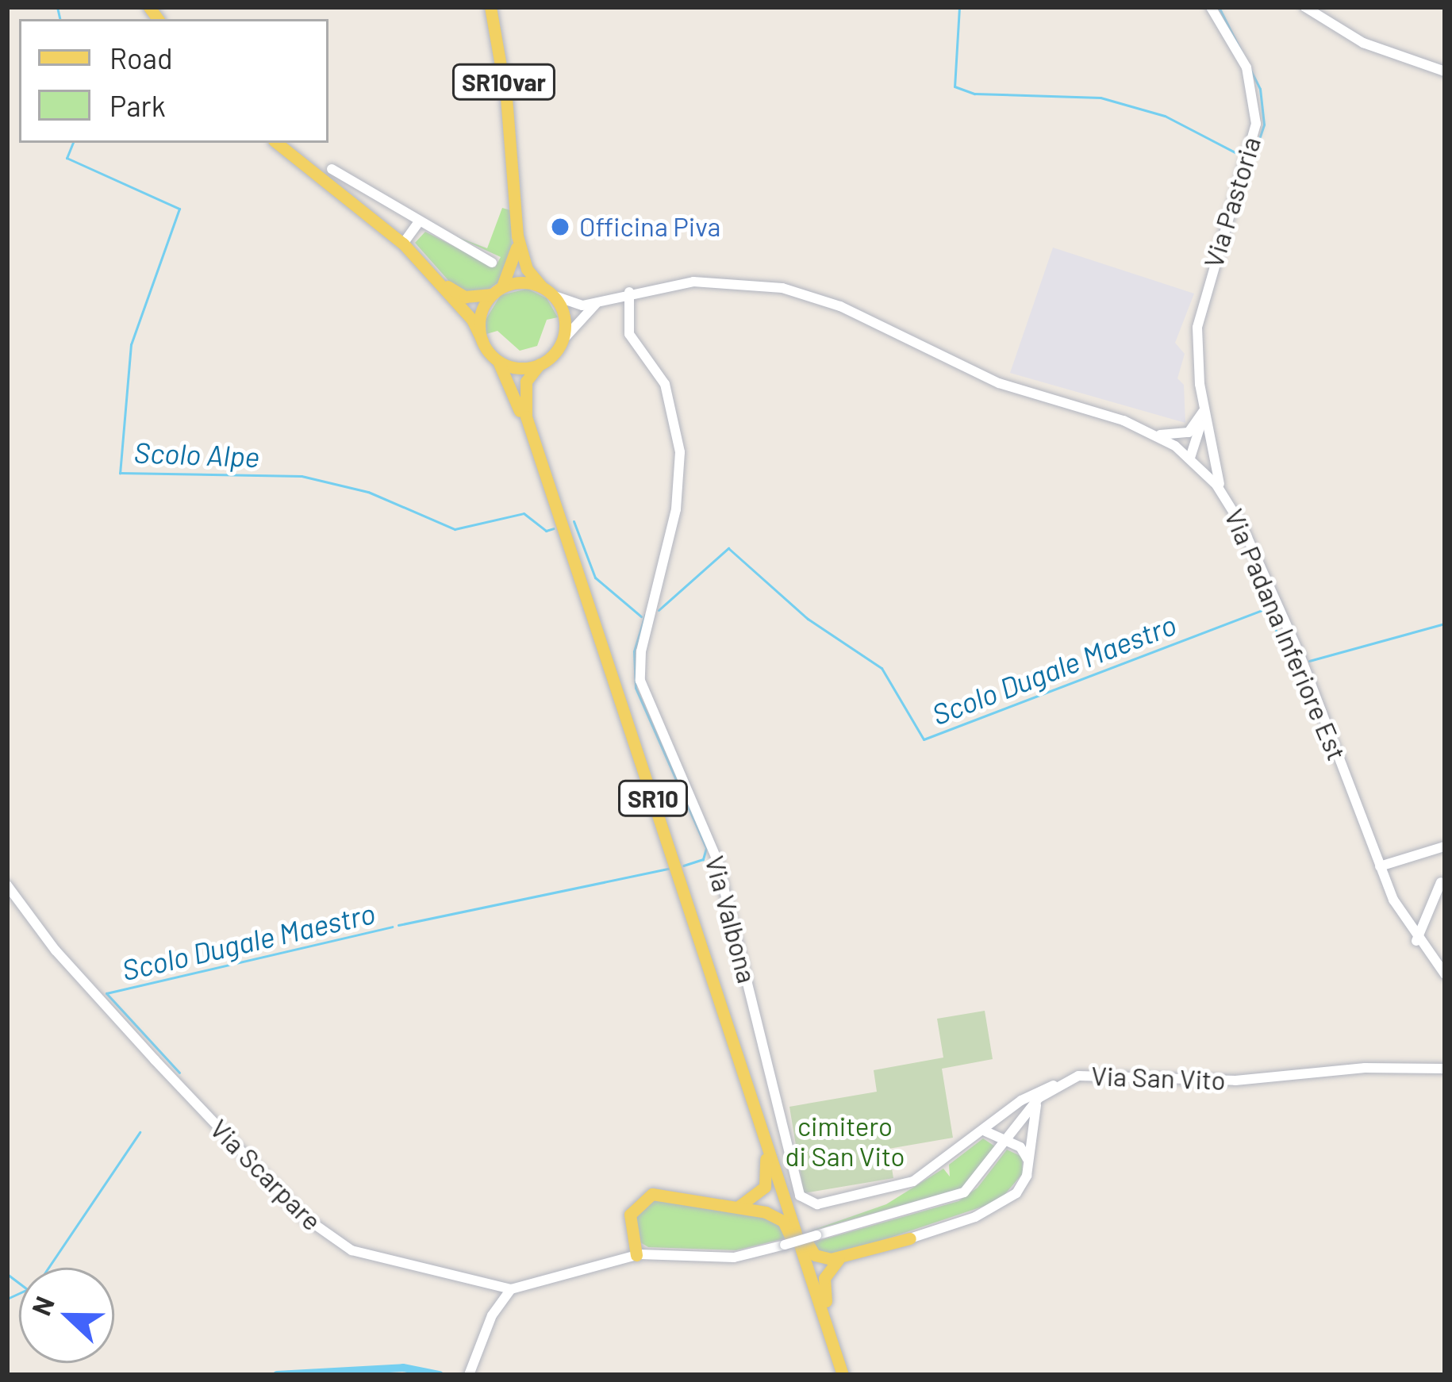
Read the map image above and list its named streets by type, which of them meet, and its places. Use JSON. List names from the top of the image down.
{
  "streets": {
    "main road": ["SR10var", "SR10"],
    "street": [
      "Via Pastoria",
      "Via Padana Inferiore Est",
      "Via Valbona",
      "Via San Vito",
      "Via Scarpare"
    ]
  },
  "crossings": [
    ["SR10var", "Via Padana Inferiore Est"],
    ["SR10var", "SR10"],
    ["Via Pastoria", "Via Padana Inferiore Est"],
    ["Via Padana Inferiore Est", "SR10"],
    ["Via Padana Inferiore Est", "Via Valbona"],
    ["Via Valbona", "Via San Vito"],
    ["Via San Vito", "Via Scarpare"]
  ],
  "water": ["Scolo Alpe", "Scolo Dugale Maestro"],
  "parks": ["cimitero di San Vito"],
  "places": ["Officina Piva"],
  "legend": ["Road", "Park"],
  "north": "left"
}
